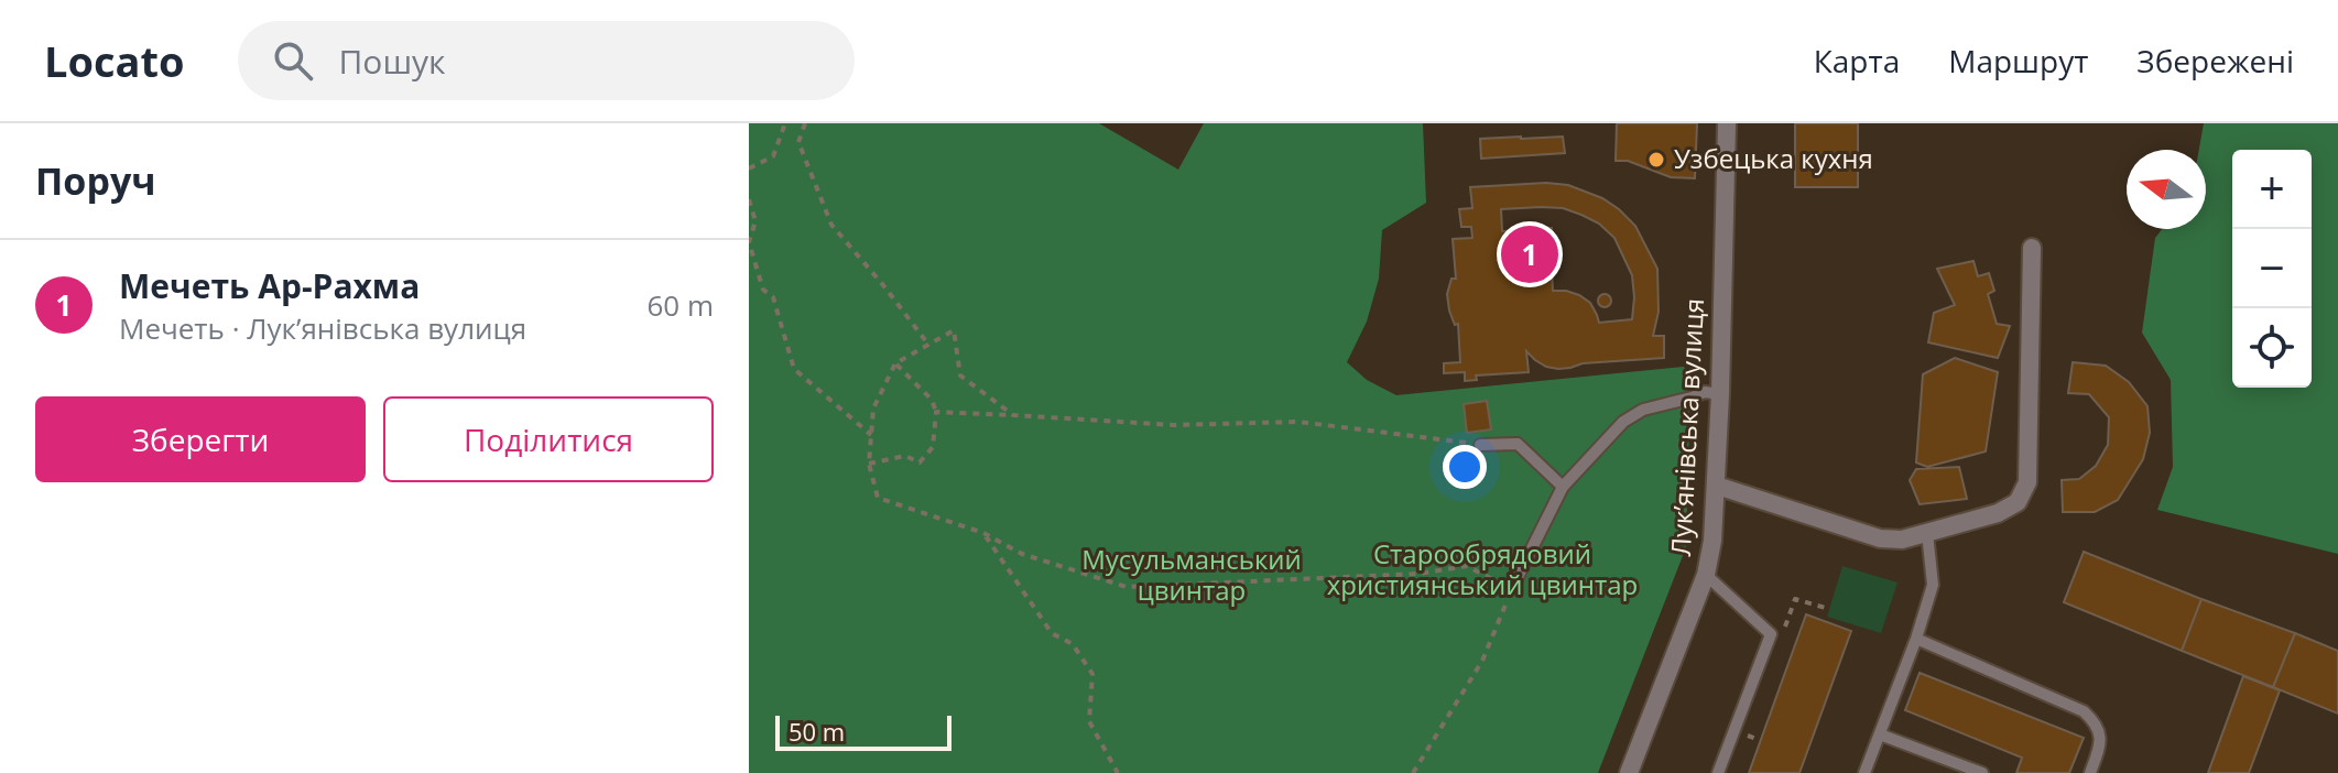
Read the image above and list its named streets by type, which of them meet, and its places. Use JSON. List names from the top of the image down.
{
  "streets": {
    "street": ["Лукʼянівська вулиця"]
  },
  "parks": ["Старообрядовий християнський цвинтар", "Мусульманський цвинтар"],
  "places": ["Узбецька кухня"],
  "scale_bar": "50 m",
  "north": "left",
  "page": {
    "header": "Locato",
    "search": "Пошук",
    "nav": ["Карта", "Маршрут", "Збережені"],
    "heading": "Поруч",
    "map_buttons": ["+", "−"],
    "pins": "1",
    "list": [
      {
        "mark": "1",
        "name": "Мечеть Ар-Рахма",
        "note": "Мечеть · Лукʼянівська вулиця",
        "value": "60 m"
      }
    ],
    "buttons": ["Зберегти", "Поділитися"],
    "scale": "50 m"
  }
}
